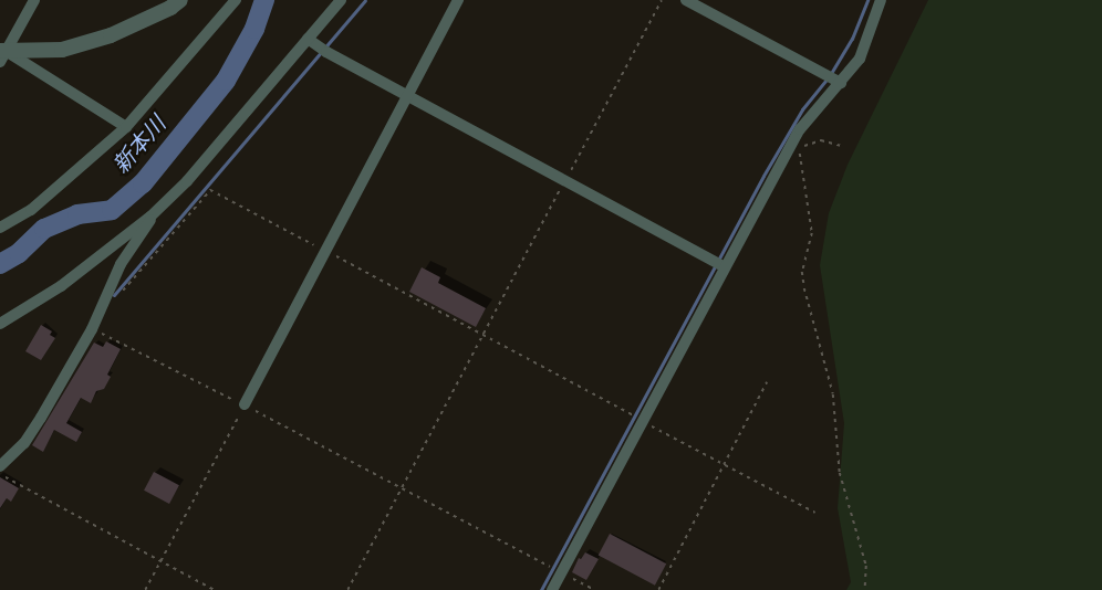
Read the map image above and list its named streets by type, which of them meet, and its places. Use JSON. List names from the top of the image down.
{
  "water": ["新本川"]
}
